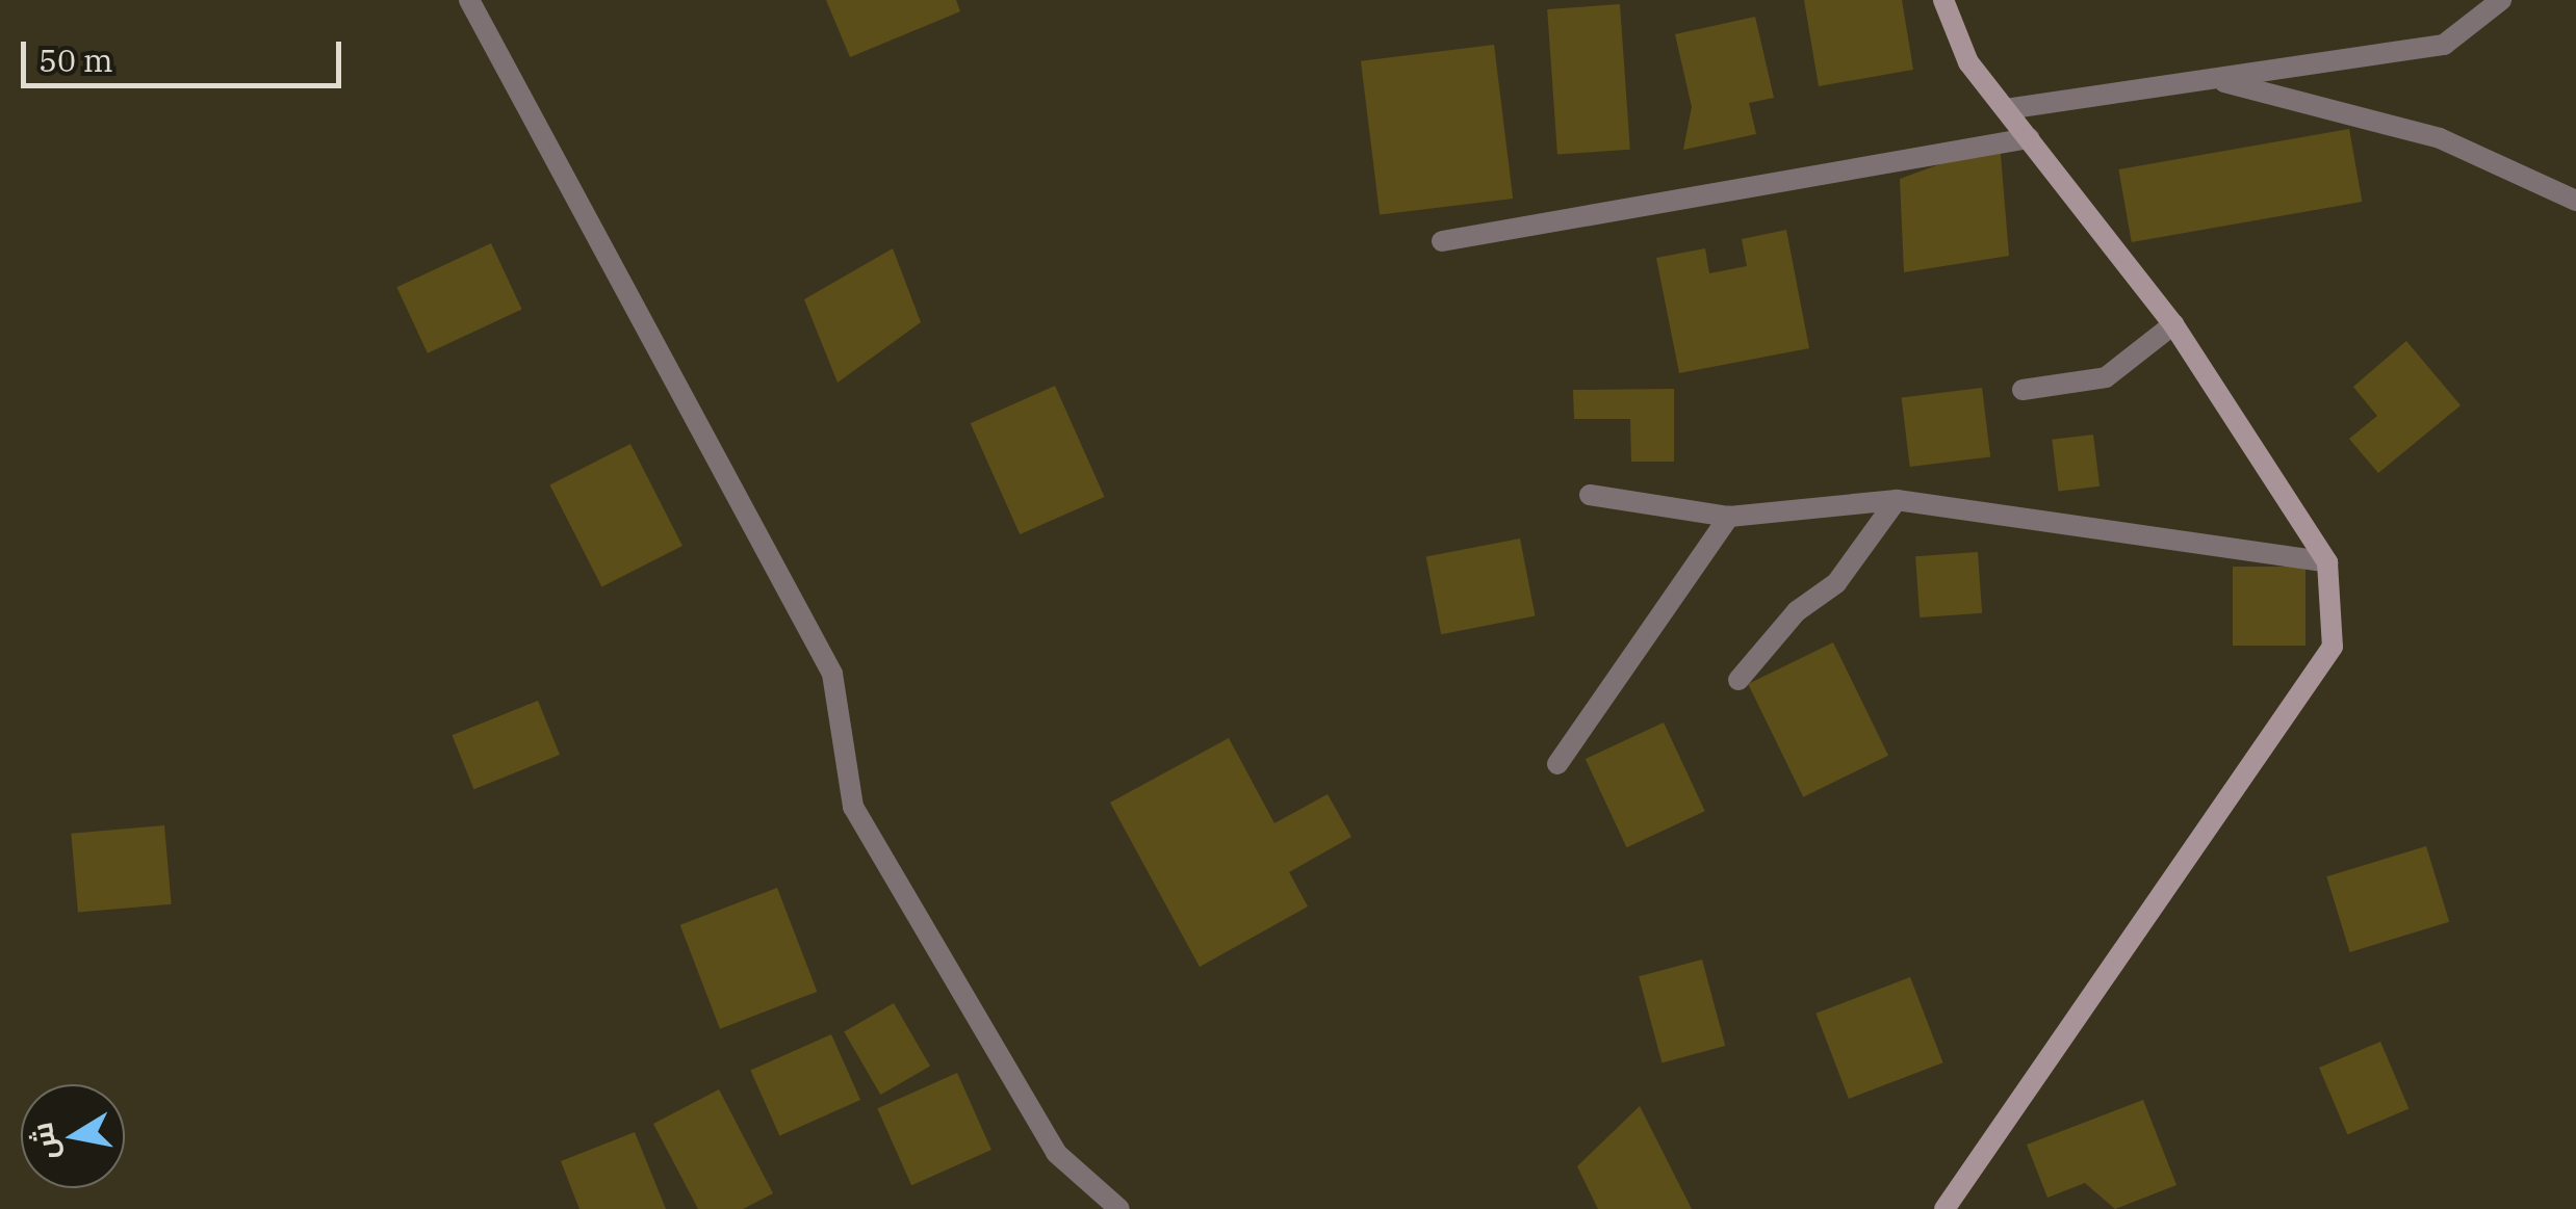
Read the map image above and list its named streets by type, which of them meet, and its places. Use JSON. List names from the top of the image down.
{
  "scale_bar": "50 m",
  "north": "left"
}
